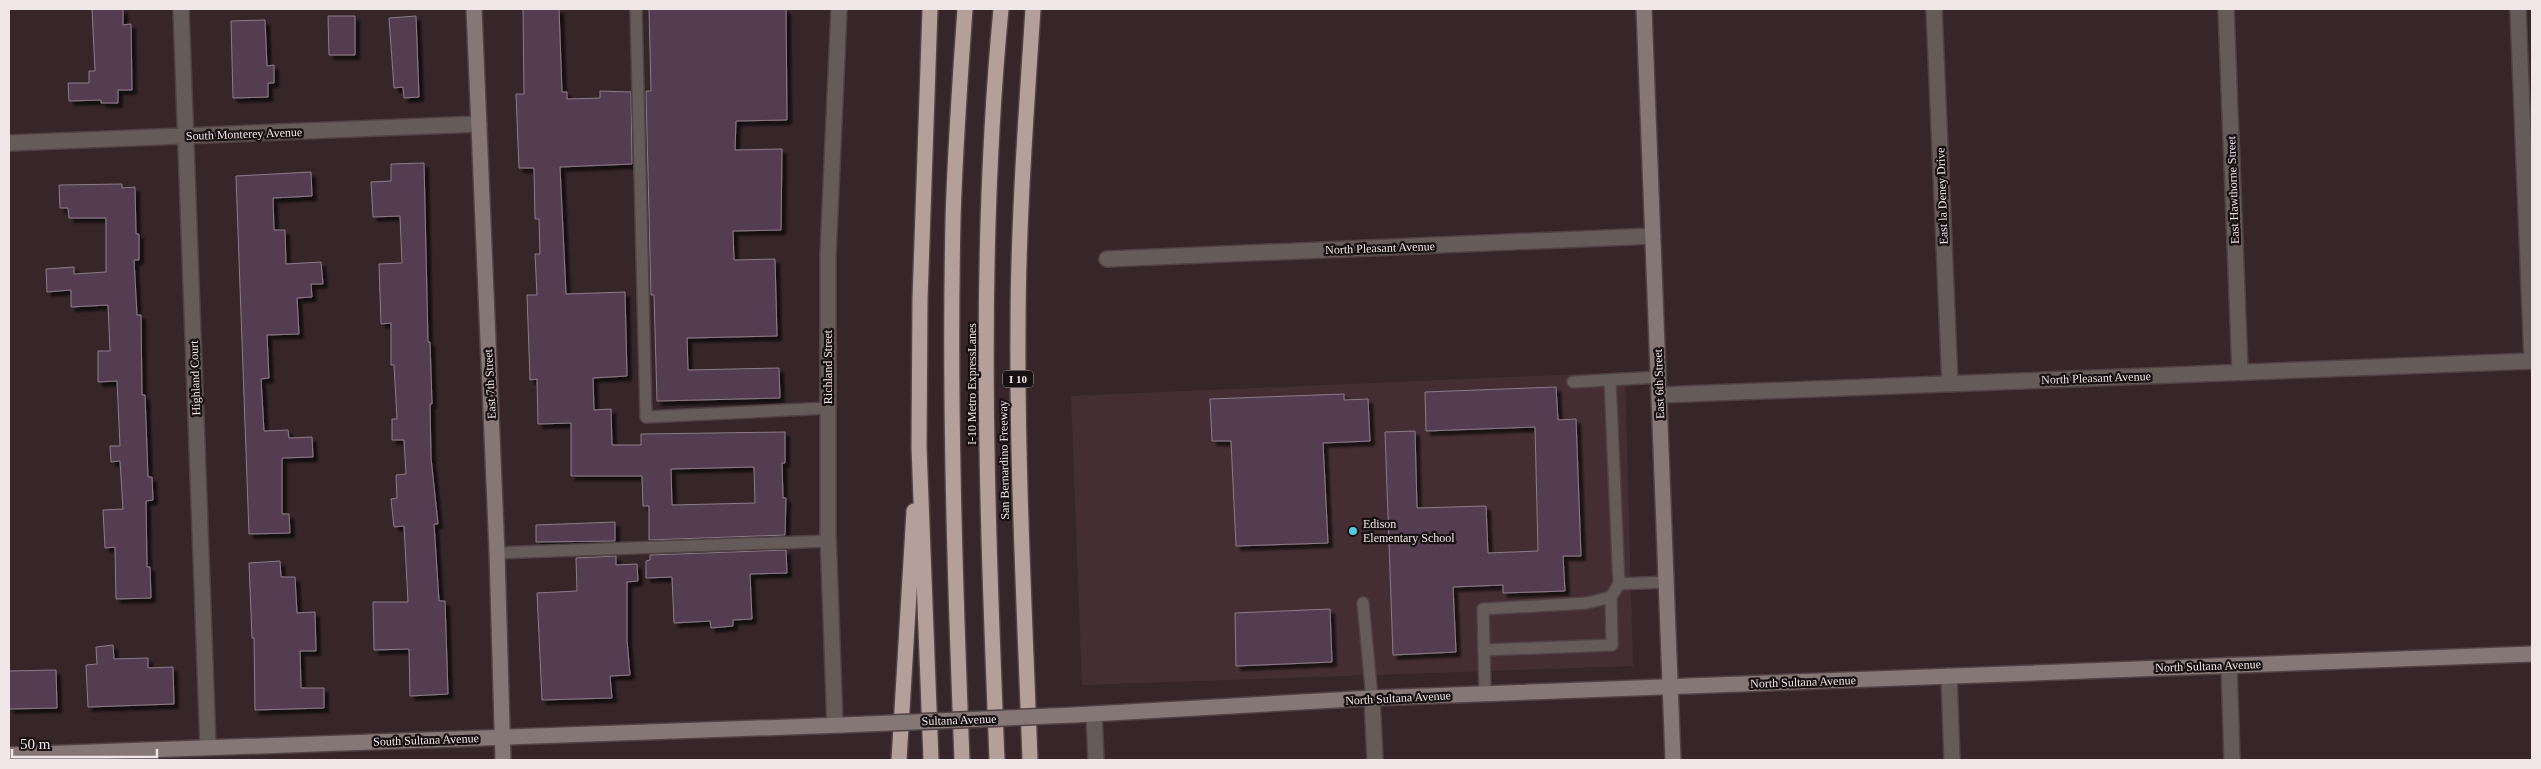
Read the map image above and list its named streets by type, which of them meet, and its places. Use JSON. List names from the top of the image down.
{
  "streets": {
    "highway": ["I 10", "I-10 Metro ExpressLanes", "San Bernardino Freeway"],
    "street": [
      "South Monterey Avenue",
      "East Hawthorne Street",
      "East la Deney Drive",
      "North Pleasant Avenue",
      "Richland Street",
      "Highland Court",
      "East 7th Street",
      "East 6th Street",
      "North Sultana Avenue",
      "Sultana Avenue",
      "South Sultana Avenue"
    ]
  },
  "crossings": [
    ["South Monterey Avenue", "Highland Court"],
    ["South Monterey Avenue", "East 7th Street"],
    ["East Hawthorne Street", "North Pleasant Avenue"],
    ["East la Deney Drive", "North Pleasant Avenue"],
    ["North Pleasant Avenue", "East 6th Street"],
    ["Richland Street", "Sultana Avenue"],
    ["Richland Street", "South Sultana Avenue"],
    ["Highland Court", "South Sultana Avenue"],
    ["East 7th Street", "South Sultana Avenue"],
    ["East 6th Street", "North Sultana Avenue"],
    ["North Sultana Avenue", "Sultana Avenue"],
    ["Sultana Avenue", "South Sultana Avenue"]
  ],
  "places": ["Edison Elementary School"],
  "scale_bar": "50 m"
}
